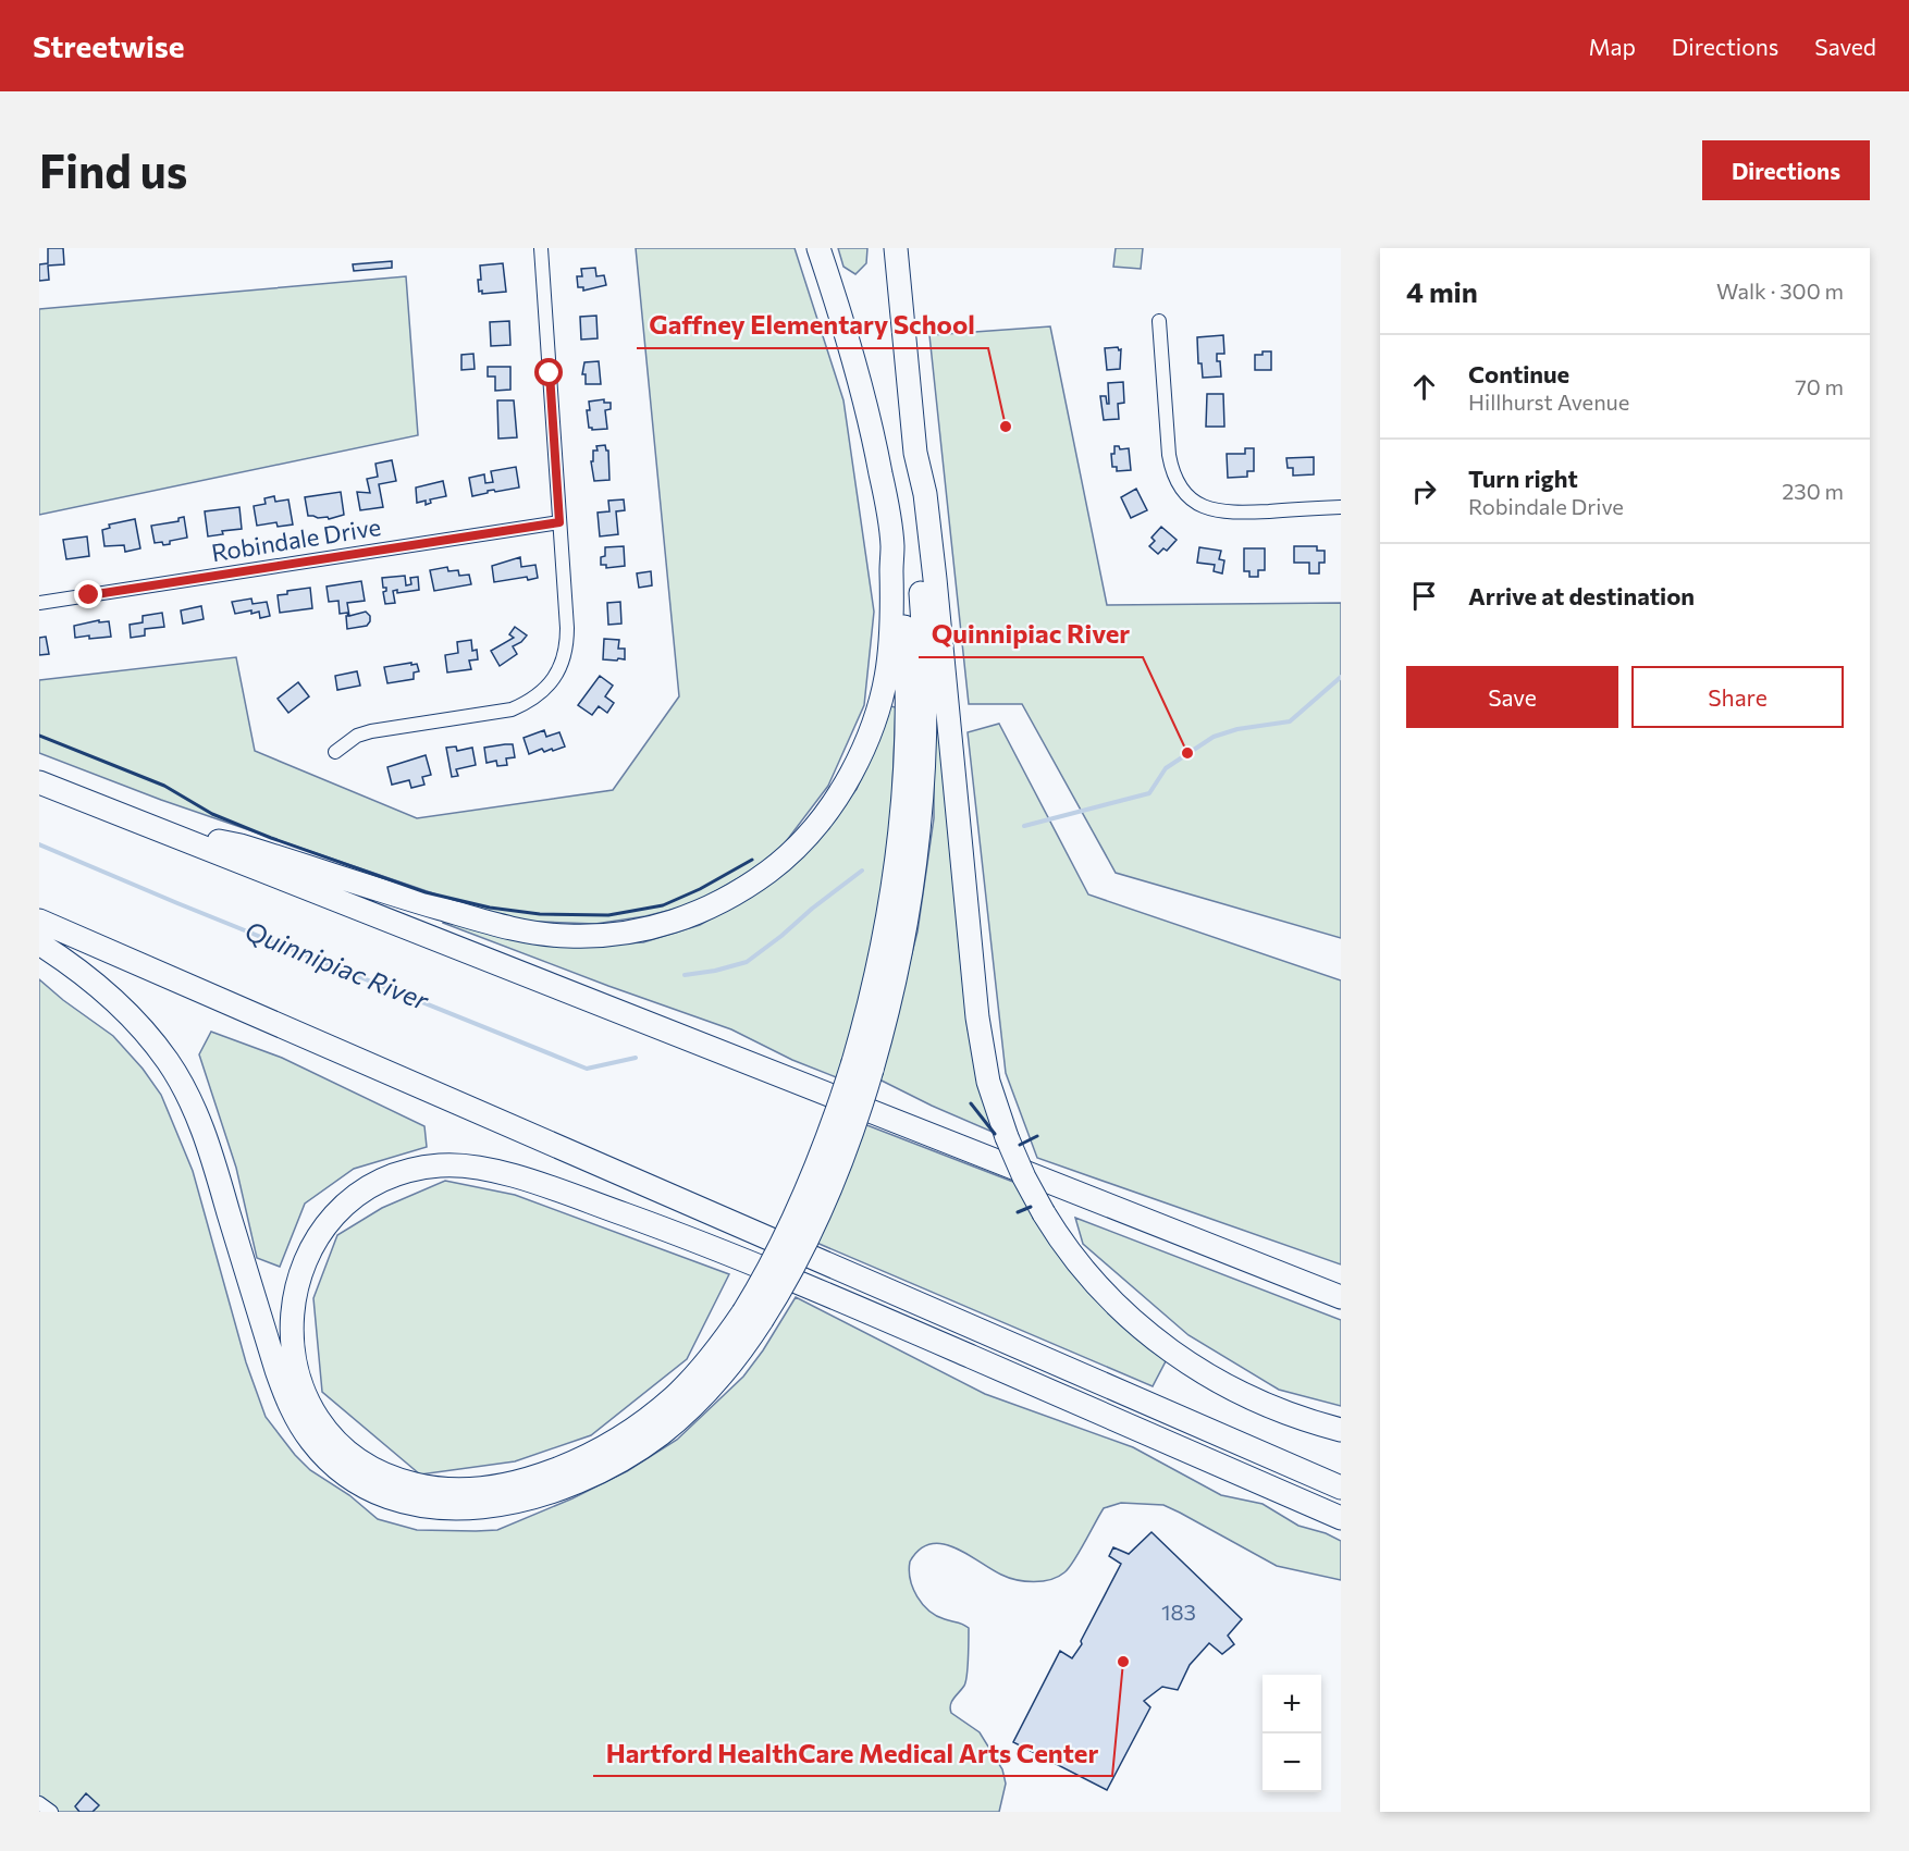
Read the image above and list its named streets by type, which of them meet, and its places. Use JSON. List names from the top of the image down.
{
  "streets": {
    "street": ["Robindale Drive"]
  },
  "water": ["Quinnipiac River"],
  "places": ["Gaffney Elementary School", "Quinnipiac River", "Hartford HealthCare Medical Arts Center"],
  "house_numbers": ["183"],
  "page": {
    "header": "Streetwise",
    "nav": ["Map", "Directions", "Saved"],
    "buttons": [
      "Directions",
      ["Save", "Share"]
    ],
    "title": "Find us",
    "heading": ["4 min", "Walk · 300 m"],
    "list": [
      ["Continue", "Hillhurst Avenue", "70 m"],
      ["Turn right", "Robindale Drive", "230 m"],
      "Arrive at destination"
    ],
    "map_buttons": ["+", "−"]
  }
}
